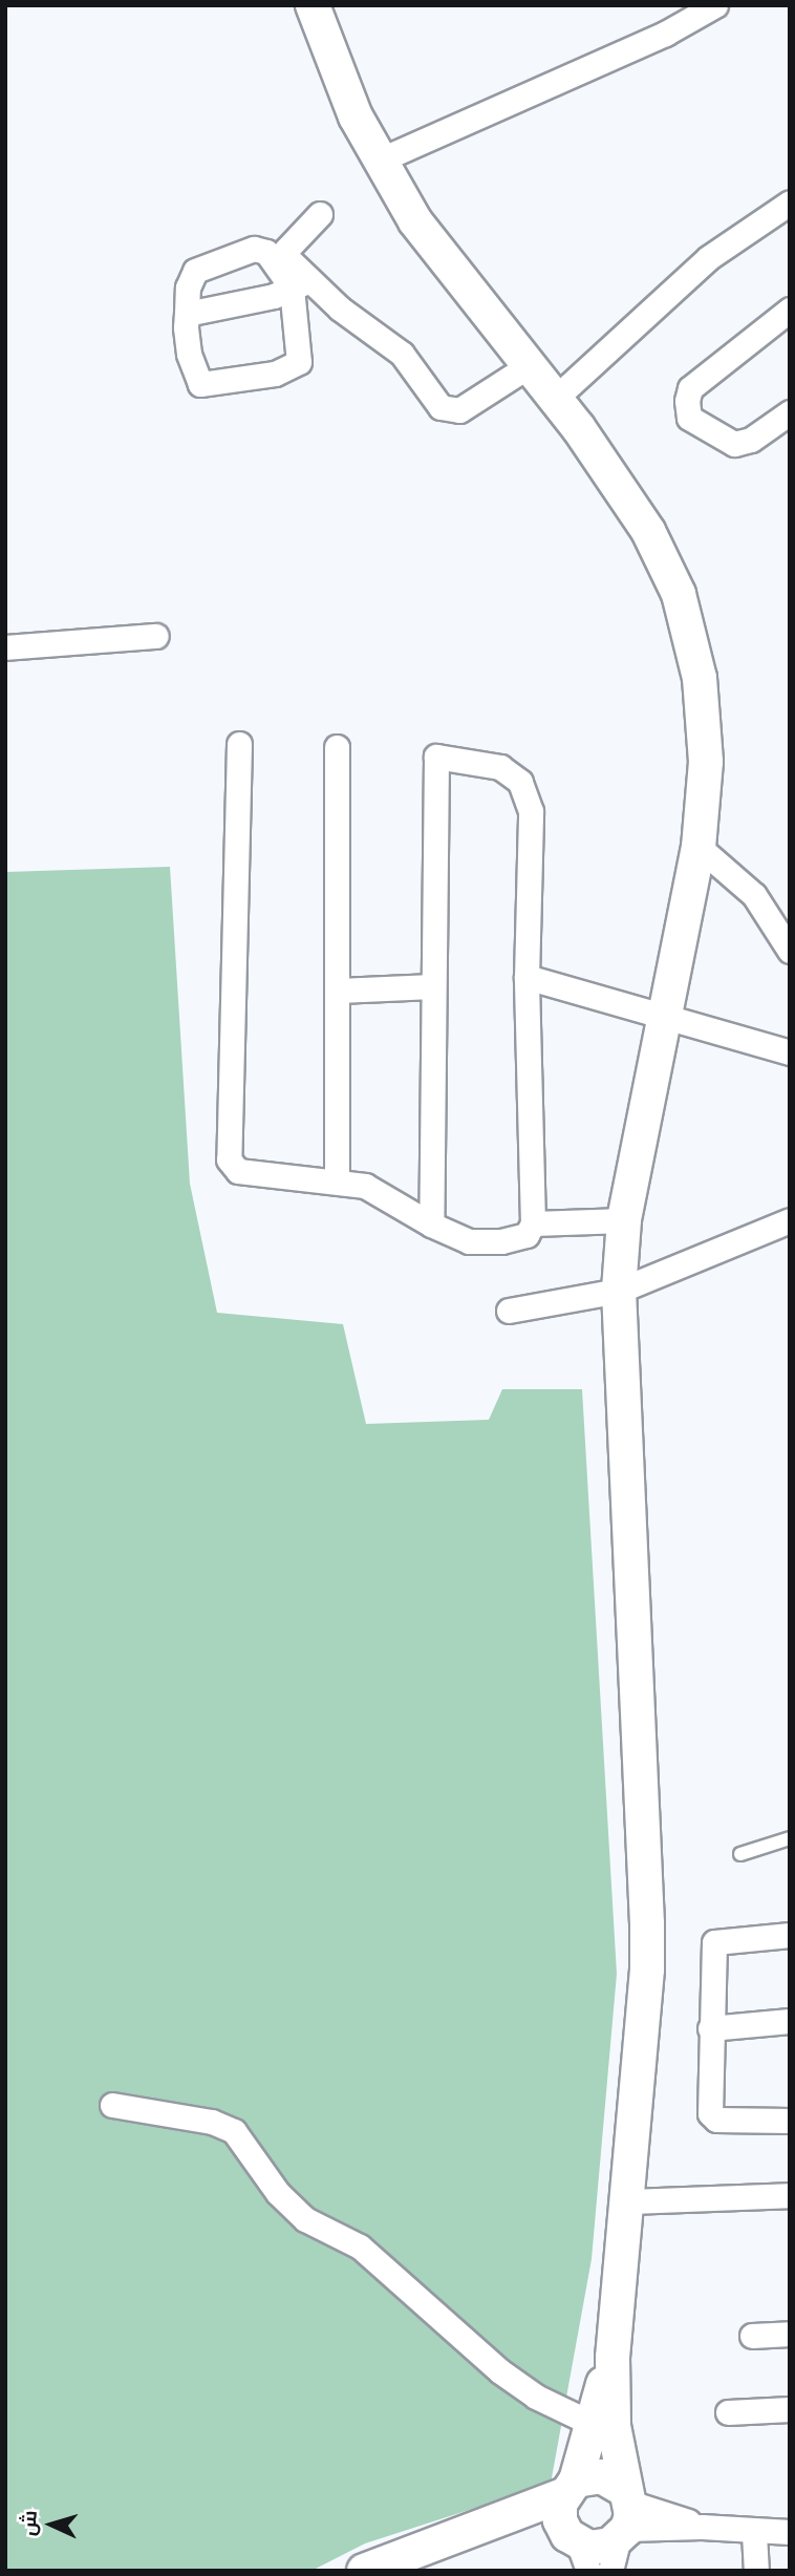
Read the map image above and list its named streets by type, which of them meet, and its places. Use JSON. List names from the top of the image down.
{
  "north": "left"
}
